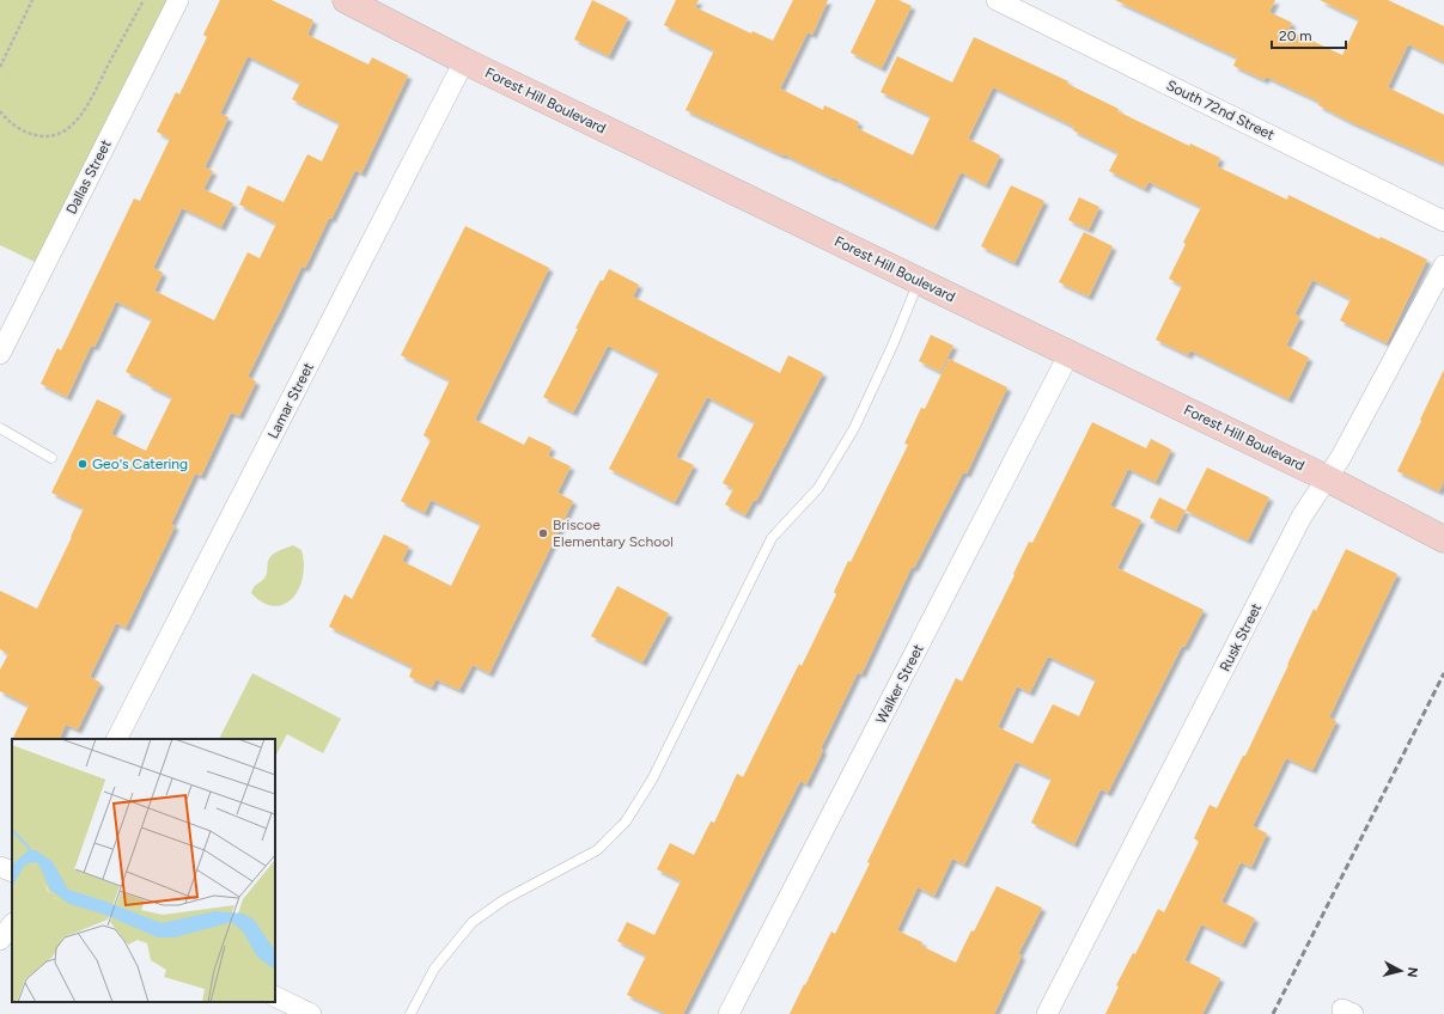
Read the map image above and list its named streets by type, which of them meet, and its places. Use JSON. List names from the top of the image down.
{
  "streets": {
    "street": [
      "Forest Hill Boulevard",
      "South 72nd Street",
      "Dallas Street",
      "Lamar Street",
      "Rusk Street",
      "Walker Street"
    ]
  },
  "crossings": [
    ["Forest Hill Boulevard", "Lamar Street"],
    ["Forest Hill Boulevard", "Rusk Street"],
    ["Forest Hill Boulevard", "Walker Street"]
  ],
  "places": ["Geo's Catering", "Briscoe Elementary School"],
  "scale_bar": "20 m",
  "north": "right"
}
